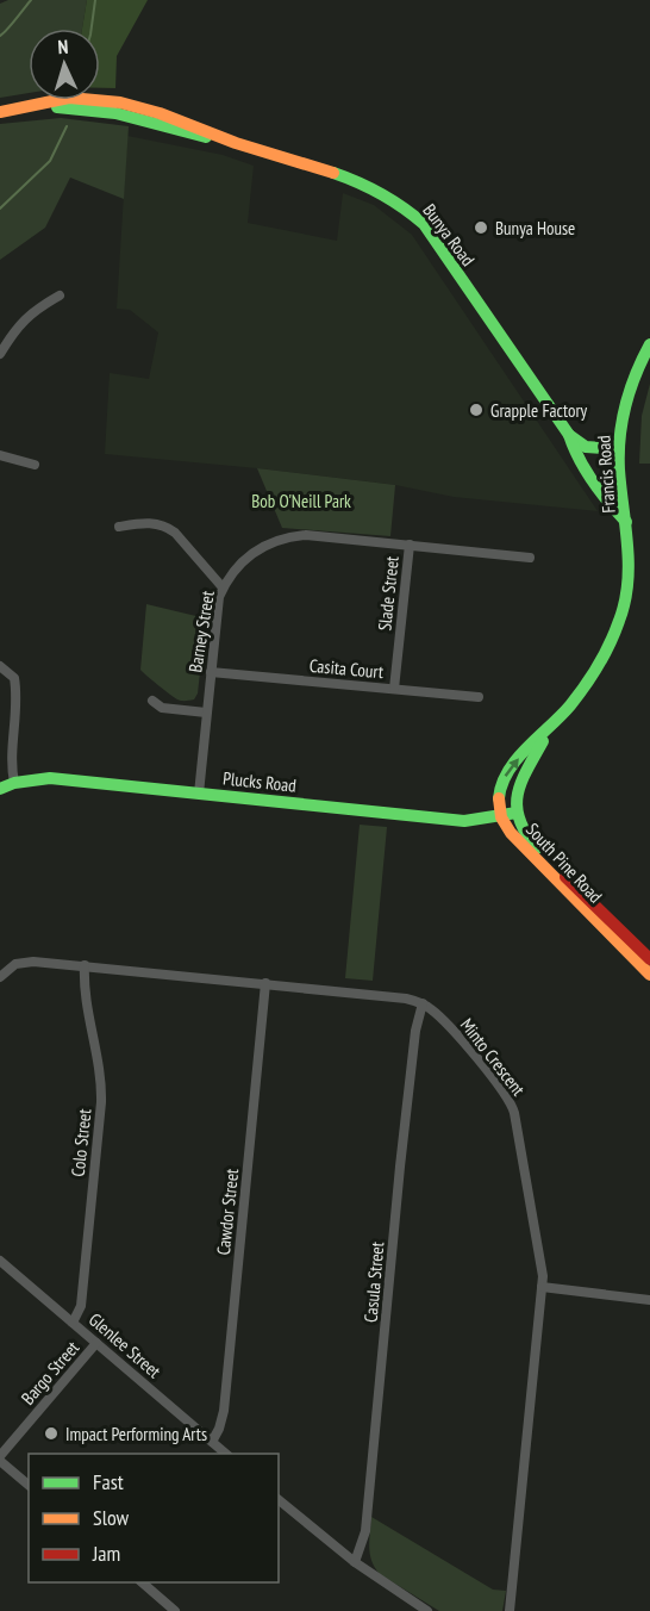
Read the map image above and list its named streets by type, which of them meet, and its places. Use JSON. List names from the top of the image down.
{
  "streets": {
    "street": [
      "Bunya Road",
      "Francis Road",
      "Slade Street",
      "Barney Street",
      "Casita Court",
      "Plucks Road",
      "South Pine Road",
      "Minto Crescent",
      "Colo Street",
      "Cawdor Street",
      "Casula Street",
      "Glenlee Street",
      "Bargo Street"
    ]
  },
  "crossings": [
    ["Bunya Road", "Francis Road"],
    ["Bunya Road", "South Pine Road"],
    ["Francis Road", "South Pine Road"],
    ["Slade Street", "Barney Street"],
    ["Slade Street", "Casita Court"],
    ["Barney Street", "Casita Court"],
    ["Barney Street", "Plucks Road"],
    ["Plucks Road", "South Pine Road"],
    ["Minto Crescent", "Colo Street"],
    ["Minto Crescent", "Cawdor Street"],
    ["Minto Crescent", "Casula Street"],
    ["Colo Street", "Glenlee Street"],
    ["Cawdor Street", "Glenlee Street"],
    ["Glenlee Street", "Bargo Street"]
  ],
  "parks": ["Bob O'Neill Park"],
  "places": ["Bunya House", "Grapple Factory", "Impact Performing Arts"],
  "legend": ["Fast", "Slow", "Jam"],
  "north": "top"
}
